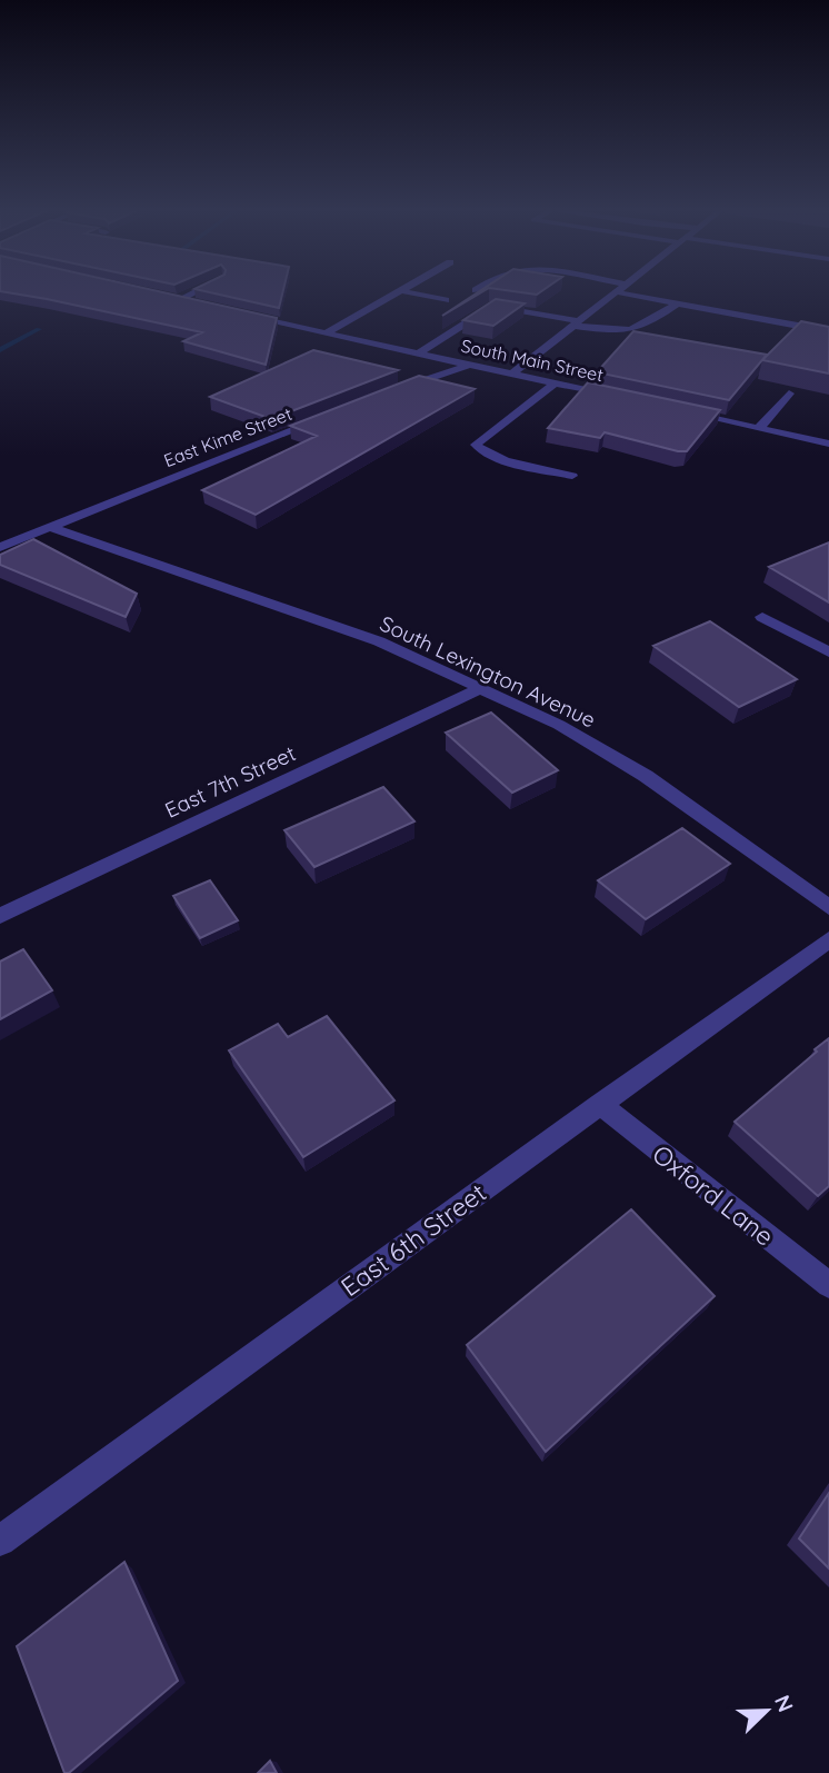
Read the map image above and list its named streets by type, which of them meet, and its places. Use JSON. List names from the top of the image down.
{
  "streets": {
    "street": [
      "South Main Street",
      "East Kime Street",
      "South Lexington Avenue",
      "East 7th Street",
      "Oxford Lane",
      "East 6th Street"
    ]
  },
  "crossings": [
    ["East Kime Street", "South Lexington Avenue"],
    ["South Lexington Avenue", "East 7th Street"],
    ["Oxford Lane", "East 6th Street"]
  ],
  "north": "top right"
}
